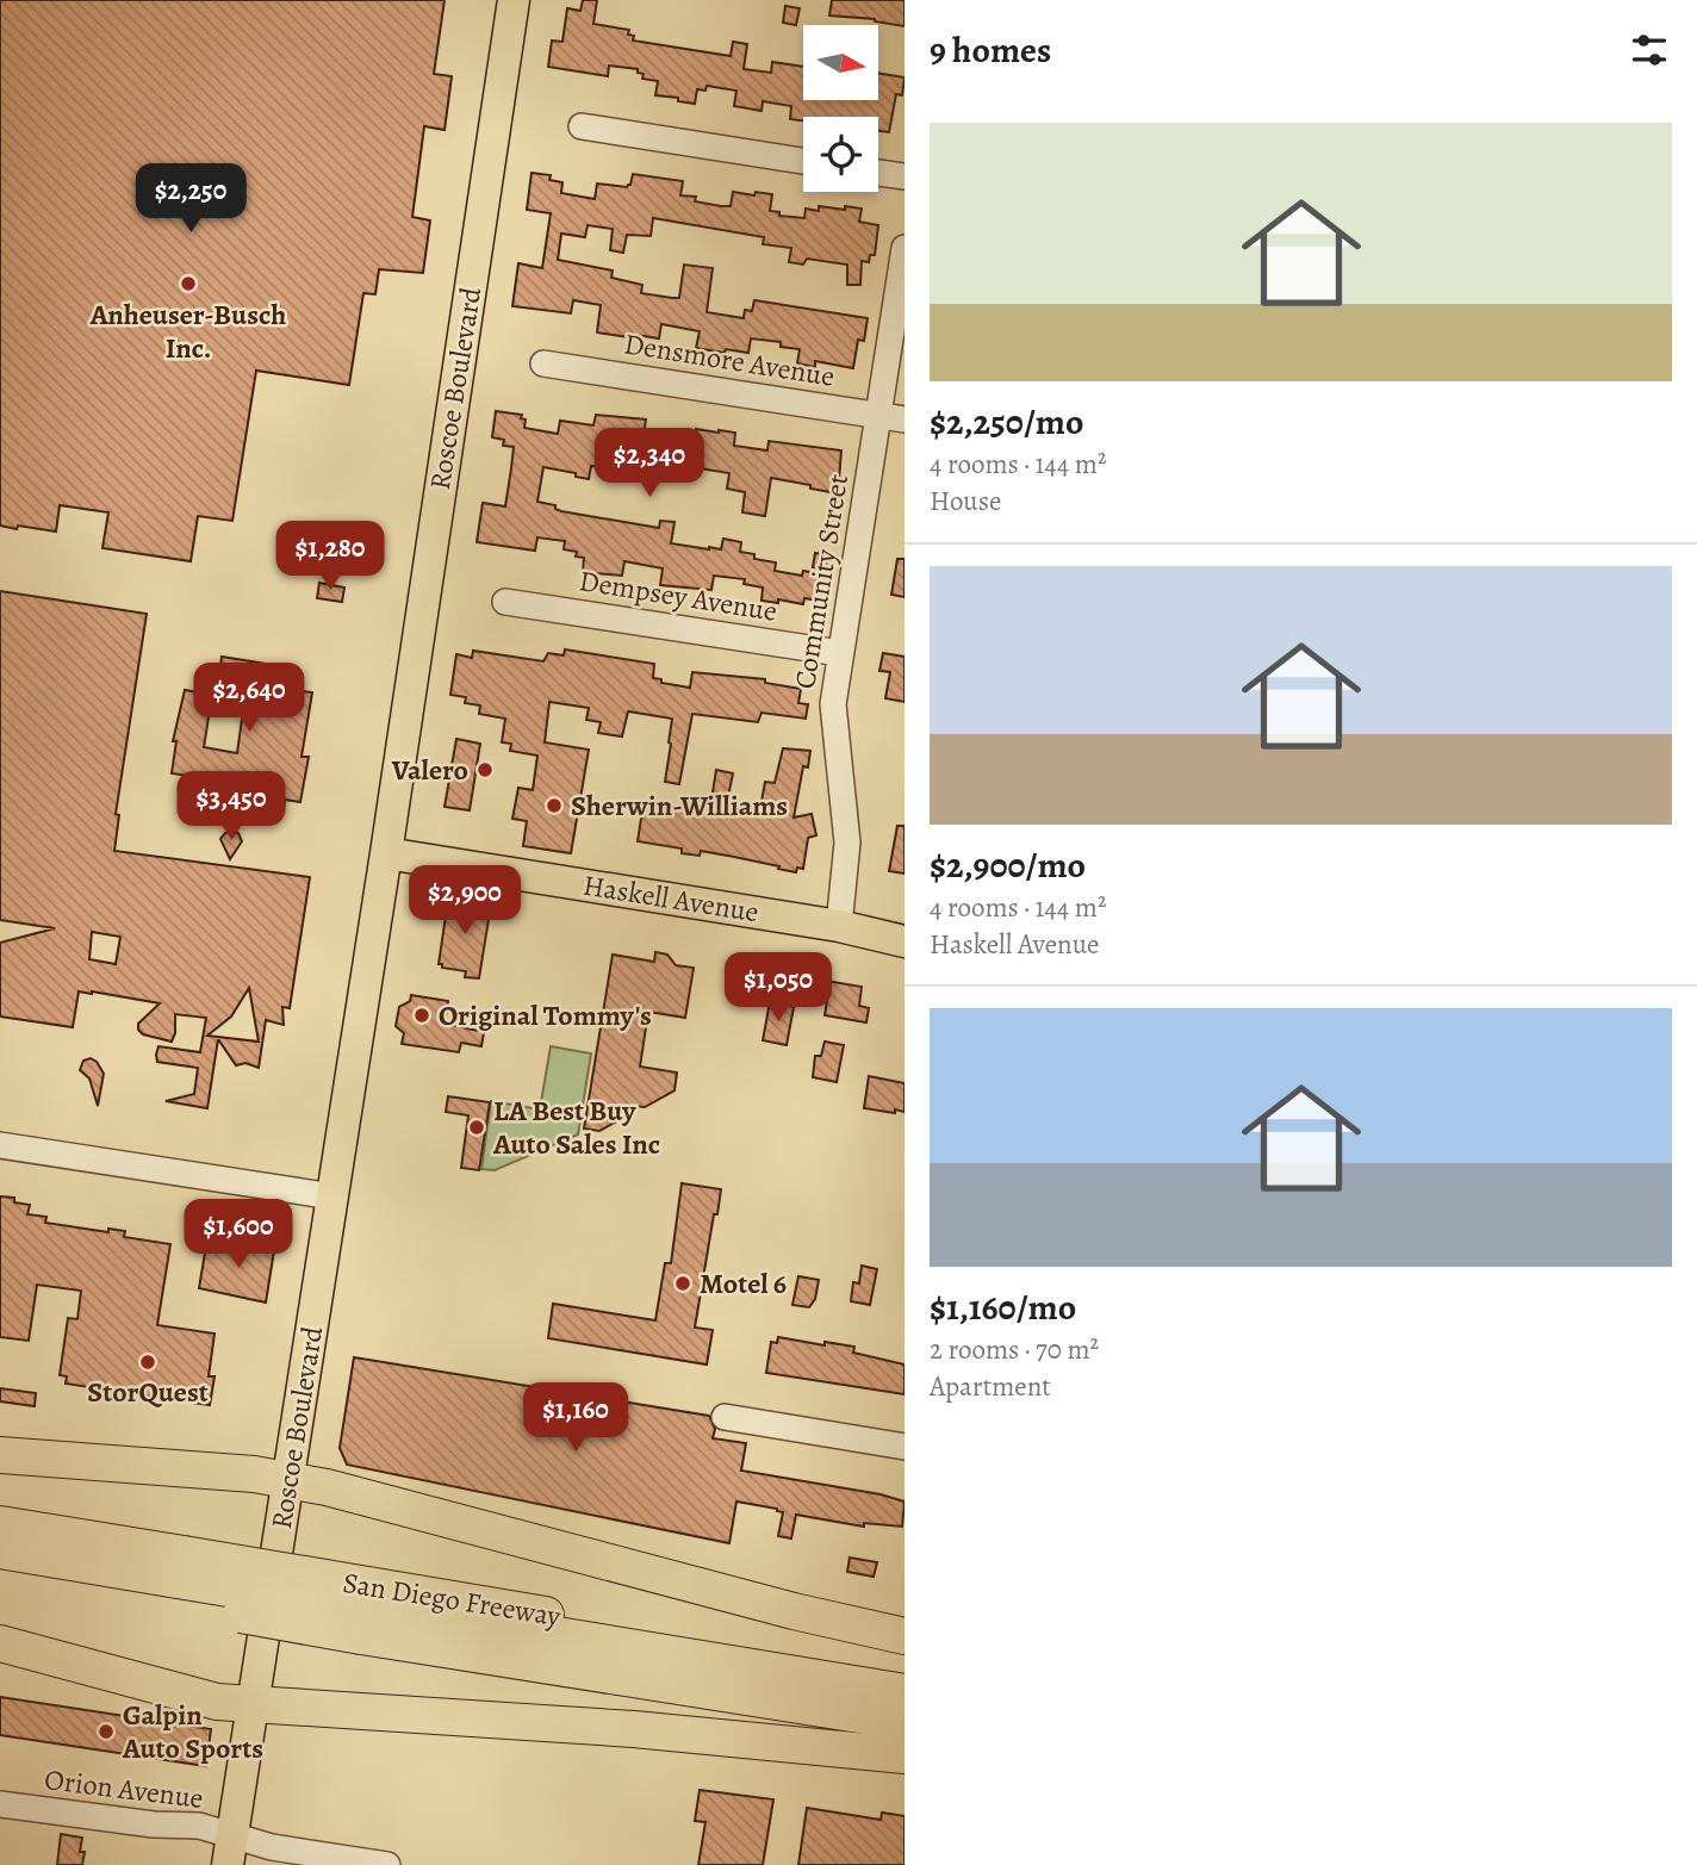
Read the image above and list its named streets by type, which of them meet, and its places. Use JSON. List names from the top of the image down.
{
  "streets": {
    "highway": ["San Diego Freeway"],
    "main road": ["Roscoe Boulevard", "Haskell Avenue"],
    "street": [
      "Densmore Avenue",
      "Community Street",
      "Dempsey Avenue",
      "Orion Avenue"
    ]
  },
  "crossings": [
    ["Densmore Avenue", "Community Street"],
    ["Roscoe Boulevard", "Haskell Avenue"],
    ["Roscoe Boulevard", "Orion Avenue"],
    ["Community Street", "Dempsey Avenue"],
    ["Community Street", "Haskell Avenue"]
  ],
  "places": [
    "Anheuser-Busch Inc.",
    "Valero",
    "Sherwin-Williams",
    "Original Tommy's",
    "LA Best Buy Auto Sales Inc",
    "Motel 6",
    "StorQuest",
    "Galpin Auto Sports"
  ],
  "north": "right",
  "page": {
    "heading": "9 homes",
    "list": [
      {
        "name": "$2,250/mo",
        "note": "4 rooms · 144 m² · House"
      },
      {
        "name": "$2,900/mo",
        "note": "4 rooms · 144 m² · Haskell Avenue"
      },
      {
        "name": "$1,160/mo",
        "note": "2 rooms · 70 m² · Apartment"
      }
    ],
    "price": [
      "$2,250",
      "$2,340",
      "$1,280",
      "$2,640",
      "$3,450",
      "$2,900",
      "$1,050",
      "$1,600",
      "$1,160"
    ]
  }
}
